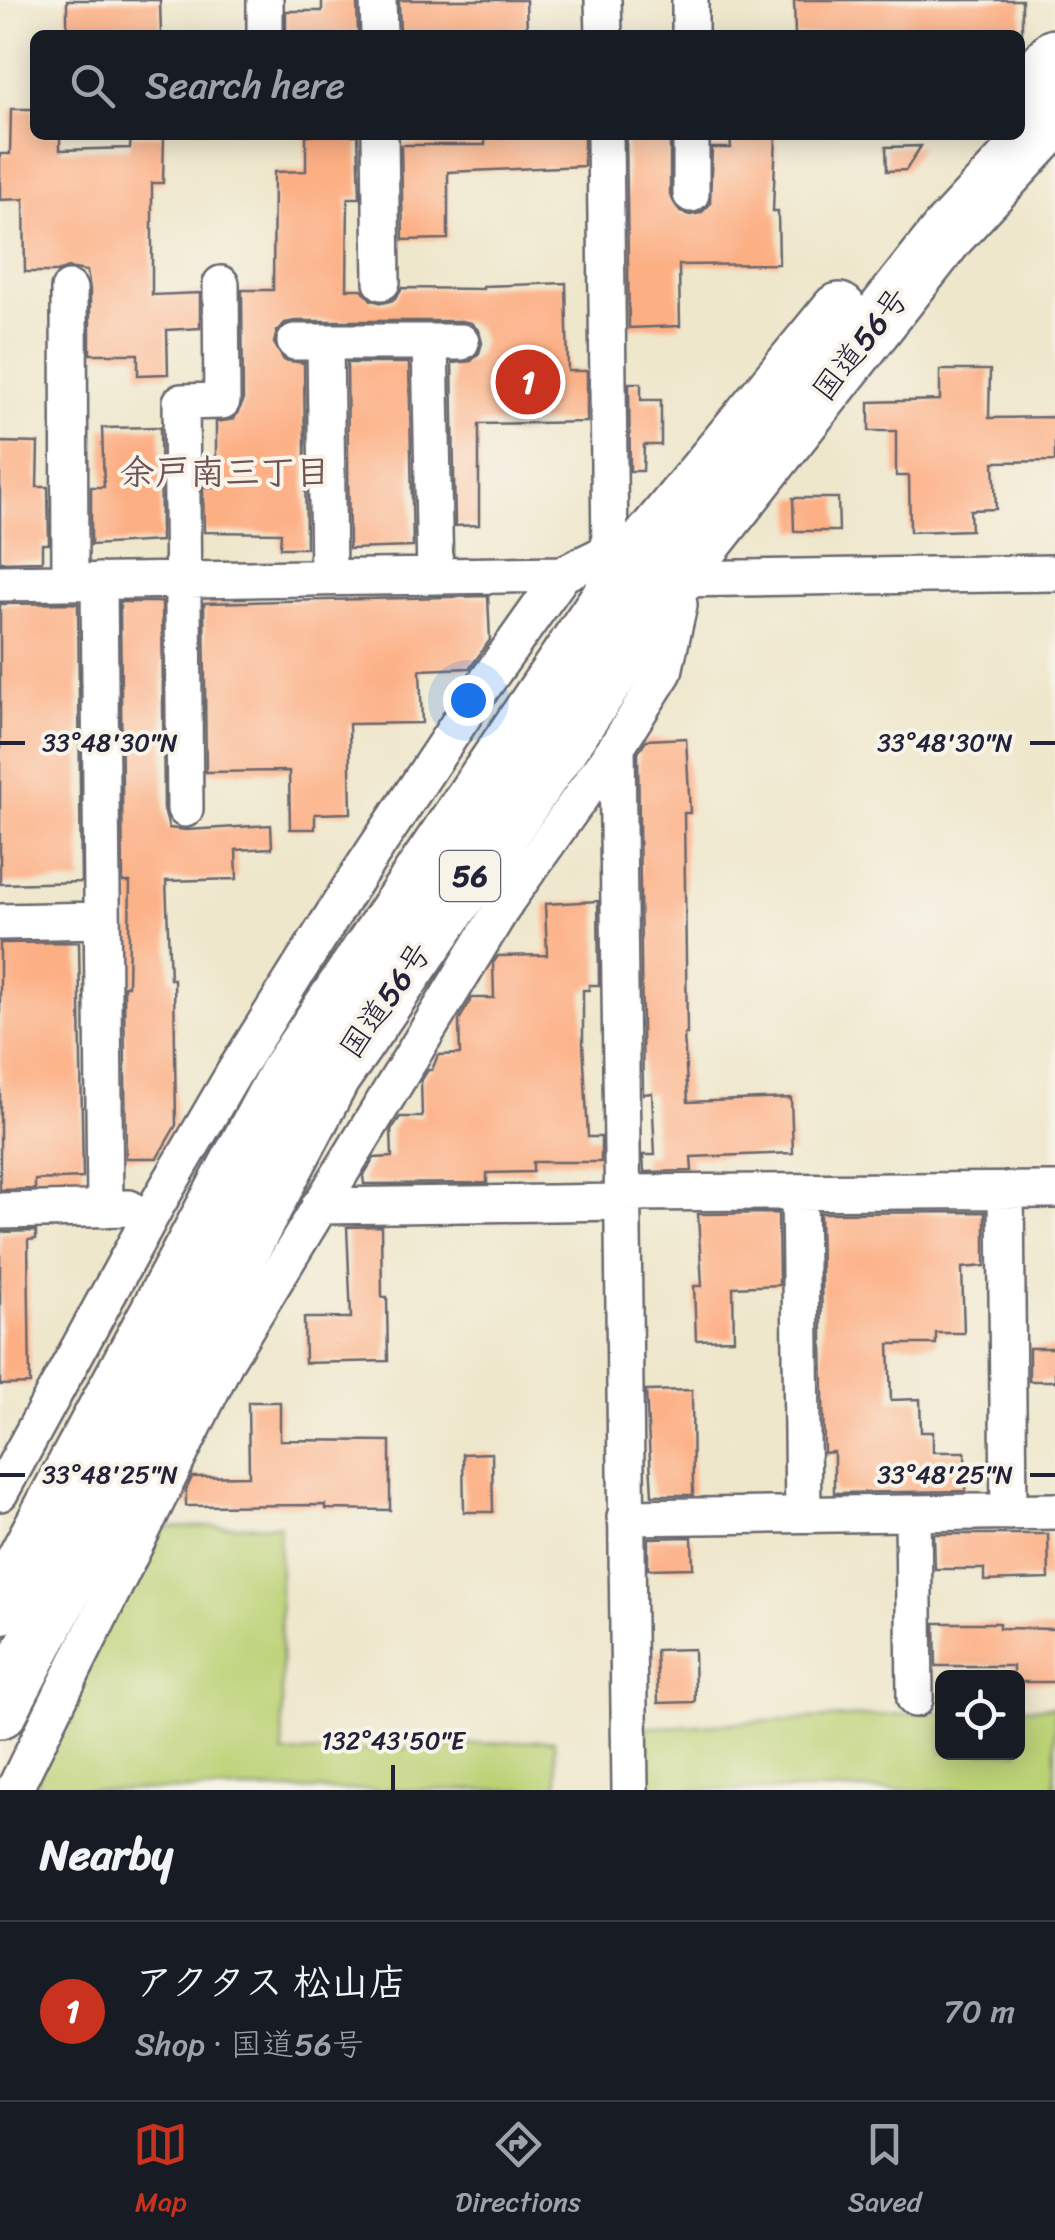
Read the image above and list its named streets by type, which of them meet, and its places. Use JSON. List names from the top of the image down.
{
  "streets": {
    "highway": ["国道56号", "56"]
  },
  "districts": ["余戸南三丁目"],
  "page": {
    "search": "Search here",
    "pins": "1",
    "heading": "Nearby",
    "list": [
      {
        "mark": "1",
        "name": "アクタス 松山店",
        "note": "Shop · 国道56号",
        "value": "70 m"
      }
    ],
    "nav": ["Map", "Directions", "Saved"]
  },
  "coordinates": ["33°48'30\"N", "33°48'25\"N", "132°43'50\"E"]
}
